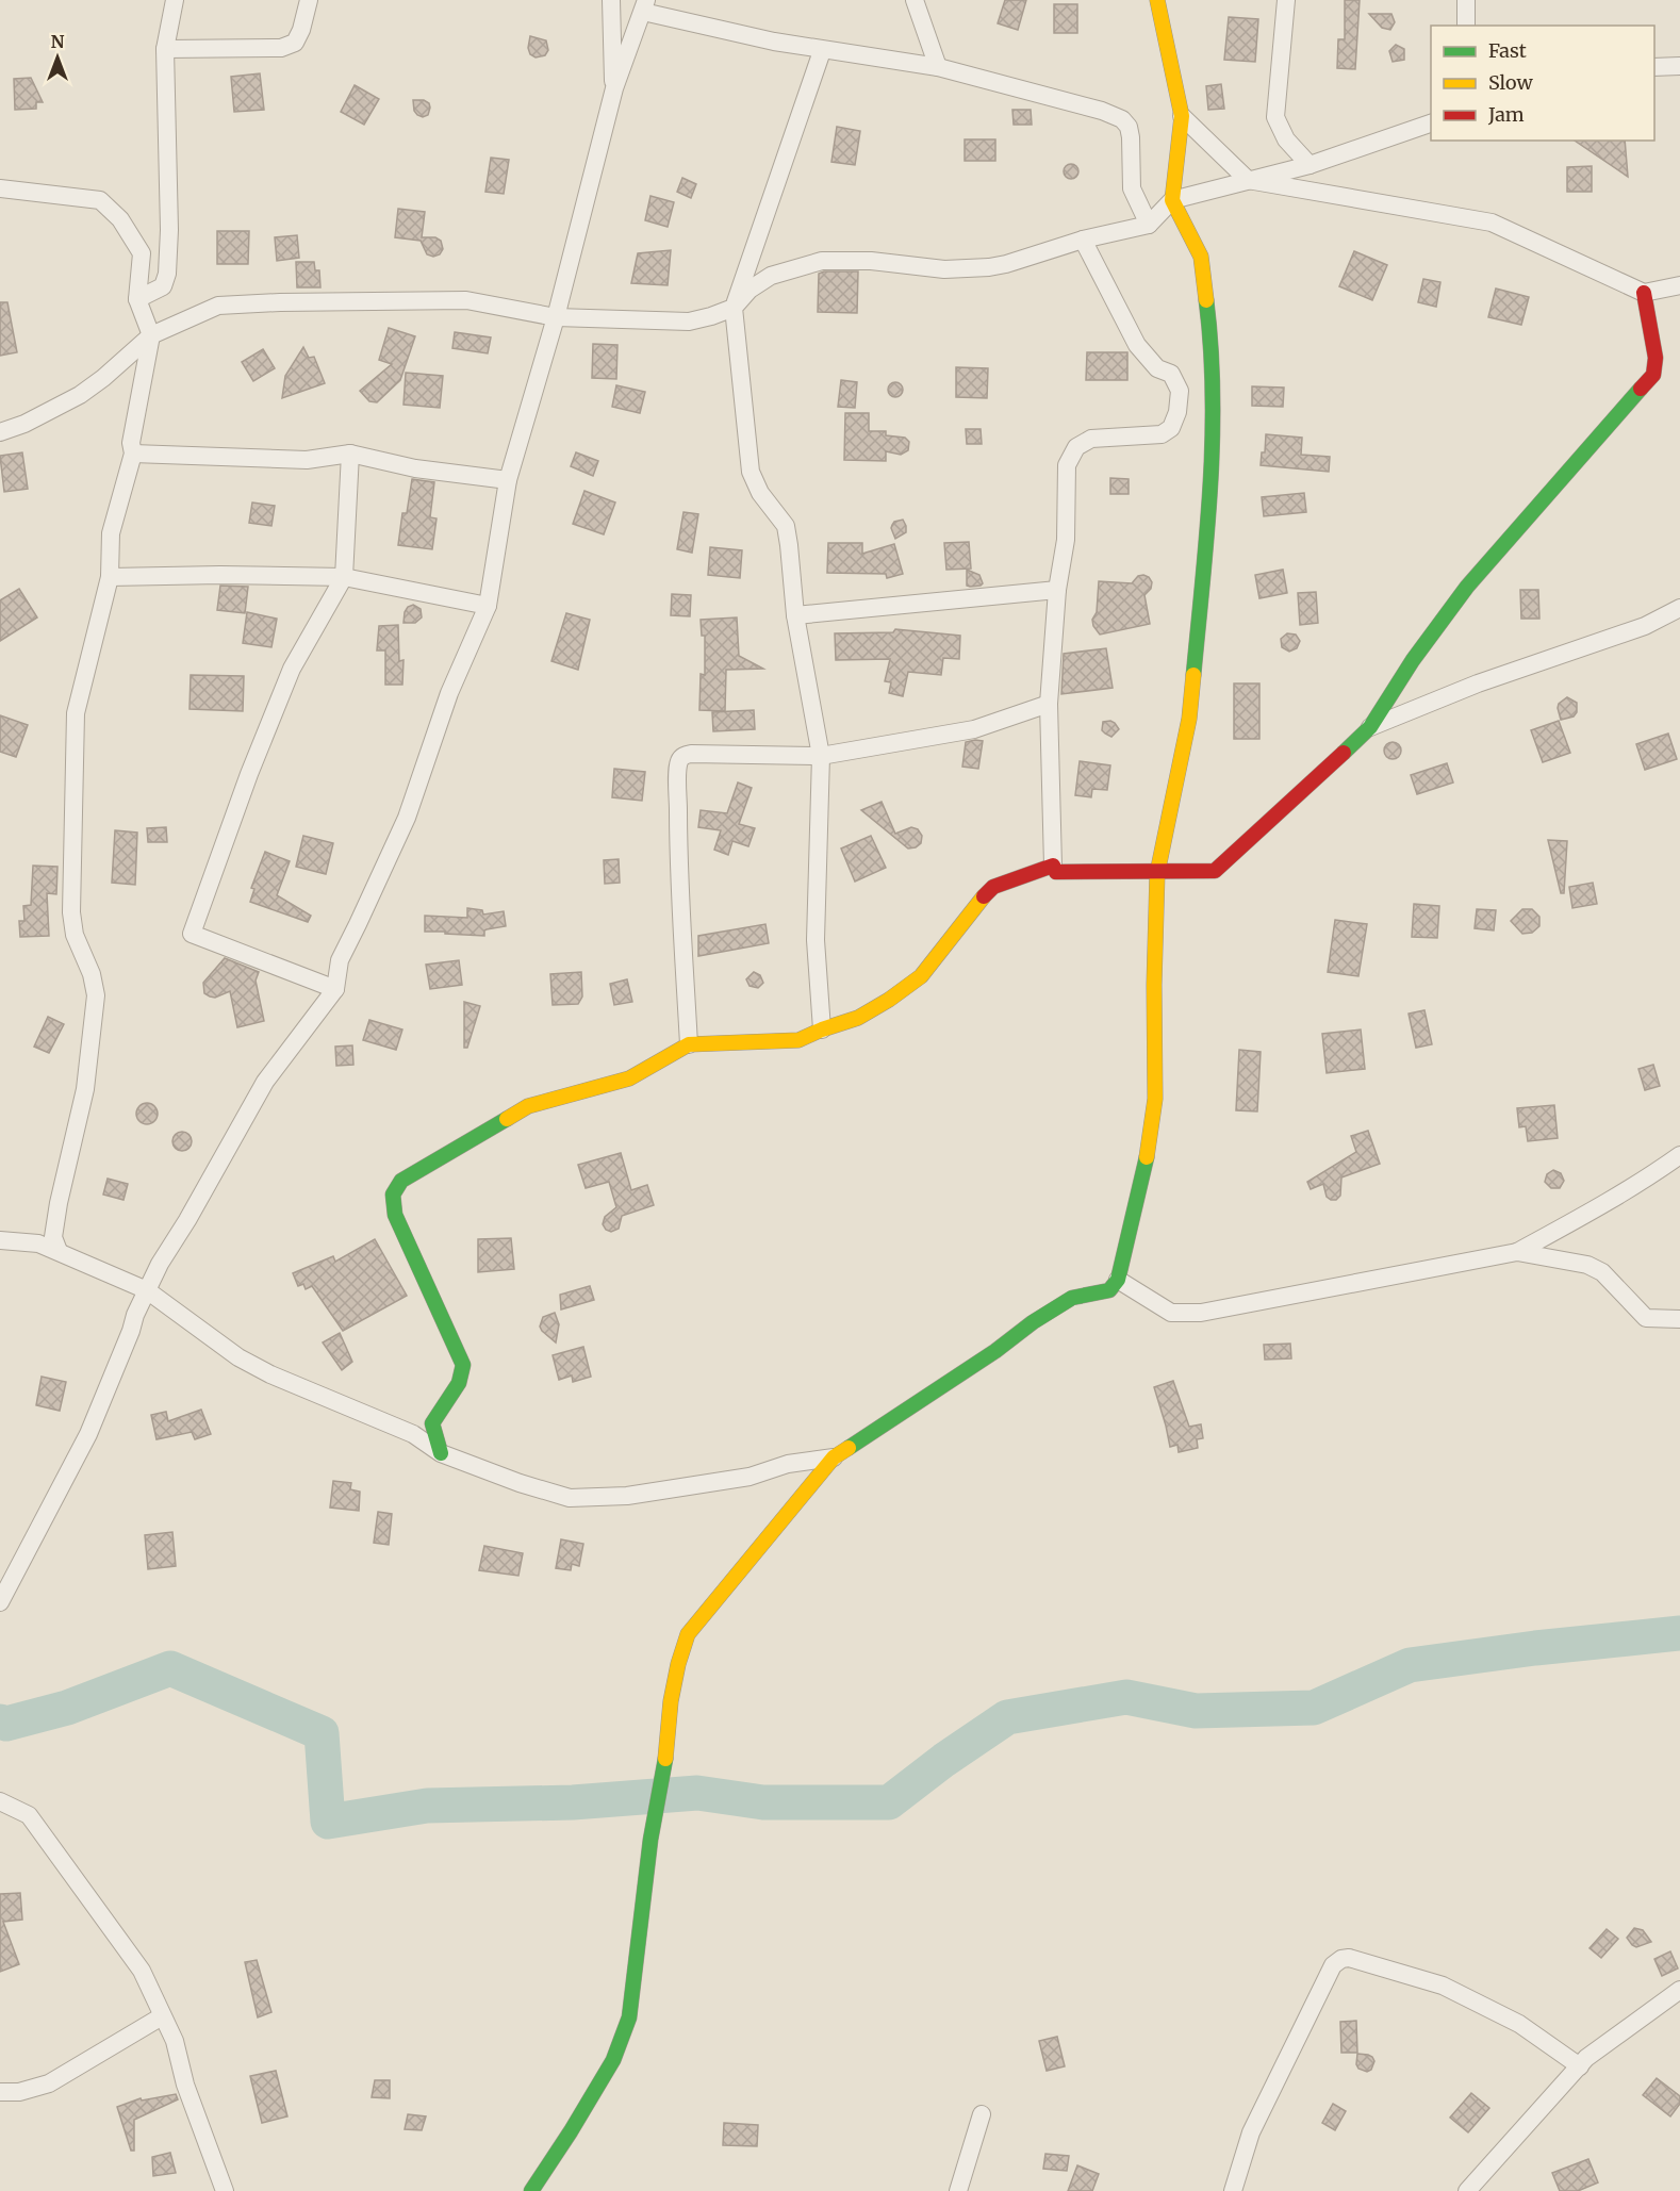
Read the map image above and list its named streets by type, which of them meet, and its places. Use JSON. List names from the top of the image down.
{
  "legend": ["Fast", "Slow", "Jam"],
  "north": "top"
}
